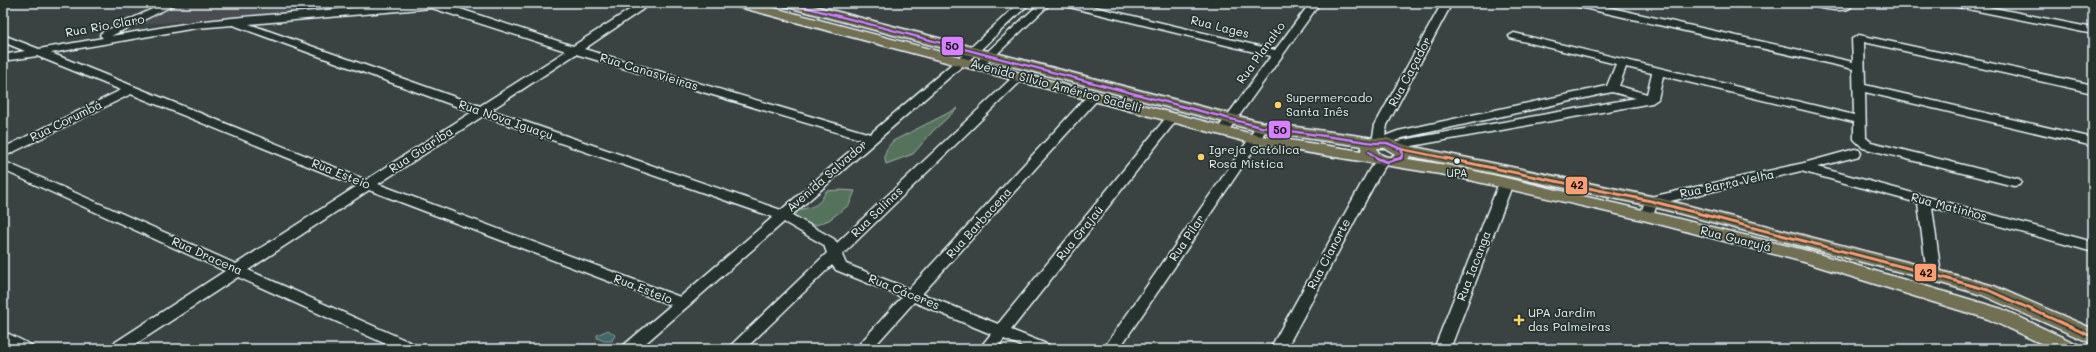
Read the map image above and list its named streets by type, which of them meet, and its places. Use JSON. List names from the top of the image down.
{
  "streets": {
    "main road": ["Avenida Silvio Américo Sadelli", "Rua Guarujá"],
    "street": [
      "Rua Rio Claro",
      "Rua Lages",
      "Rua Planalto",
      "Rua Canasvieiras",
      "Rua Caçador",
      "Rua Nova Iguaçu",
      "Rua Corumbá",
      "Rua Guariba",
      "Rua Esteio",
      "Avenida Salvador",
      "Rua Barra Velha",
      "Rua Matinhos",
      "Rua Salinas",
      "Rua Barbacena",
      "Rua Grajaú",
      "Rua Pilar",
      "Rua Cianorte",
      "Rua Dracena",
      "Rua Iacanga",
      "Rua Cáceres"
    ]
  },
  "crossings": [
    ["Rua Rio Claro", "Rua Canasvieiras"],
    ["Rua Rio Claro", "Rua Nova Iguaçu"],
    ["Rua Rio Claro", "Rua Esteio"],
    ["Rua Lages", "Rua Planalto"],
    ["Rua Planalto", "Avenida Silvio Américo Sadelli"],
    ["Rua Canasvieiras", "Rua Guariba"],
    ["Rua Canasvieiras", "Avenida Salvador"],
    ["Rua Caçador", "Avenida Silvio Américo Sadelli"],
    ["Rua Caçador", "Rua Guarujá"],
    ["Rua Caçador", "Rua Cianorte"],
    ["Avenida Silvio Américo Sadelli", "Avenida Salvador"],
    ["Avenida Silvio Américo Sadelli", "Rua Salinas"],
    ["Avenida Silvio Américo Sadelli", "Rua Barbacena"],
    ["Avenida Silvio Américo Sadelli", "Rua Grajaú"],
    ["Avenida Silvio Américo Sadelli", "Rua Pilar"],
    ["Avenida Silvio Américo Sadelli", "Rua Guarujá"],
    ["Avenida Silvio Américo Sadelli", "Rua Cianorte"],
    ["Rua Nova Iguaçu", "Rua Guariba"],
    ["Rua Nova Iguaçu", "Avenida Salvador"],
    ["Rua Nova Iguaçu", "Rua Cáceres"],
    ["Rua Corumbá", "Rua Esteio"],
    ["Rua Guariba", "Rua Esteio"],
    ["Rua Guariba", "Rua Dracena"],
    ["Rua Esteio", "Avenida Salvador"],
    ["Avenida Salvador", "Rua Cáceres"],
    ["Rua Barra Velha", "Rua Matinhos"],
    ["Rua Barra Velha", "Rua Guarujá"],
    ["Rua Salinas", "Rua Cáceres"],
    ["Rua Barbacena", "Rua Cáceres"],
    ["Rua Grajaú", "Rua Cáceres"],
    ["Rua Guarujá", "Rua Cianorte"],
    ["Rua Guarujá", "Rua Iacanga"]
  ],
  "places": {
    "other": ["Supermercado Santa Inês", "Igreja Católica Rosa Mística", "UPA"],
    "health": ["UPA Jardim das Palmeiras"]
  },
  "lines": ["transit line 50", "transit line 42"]
}
